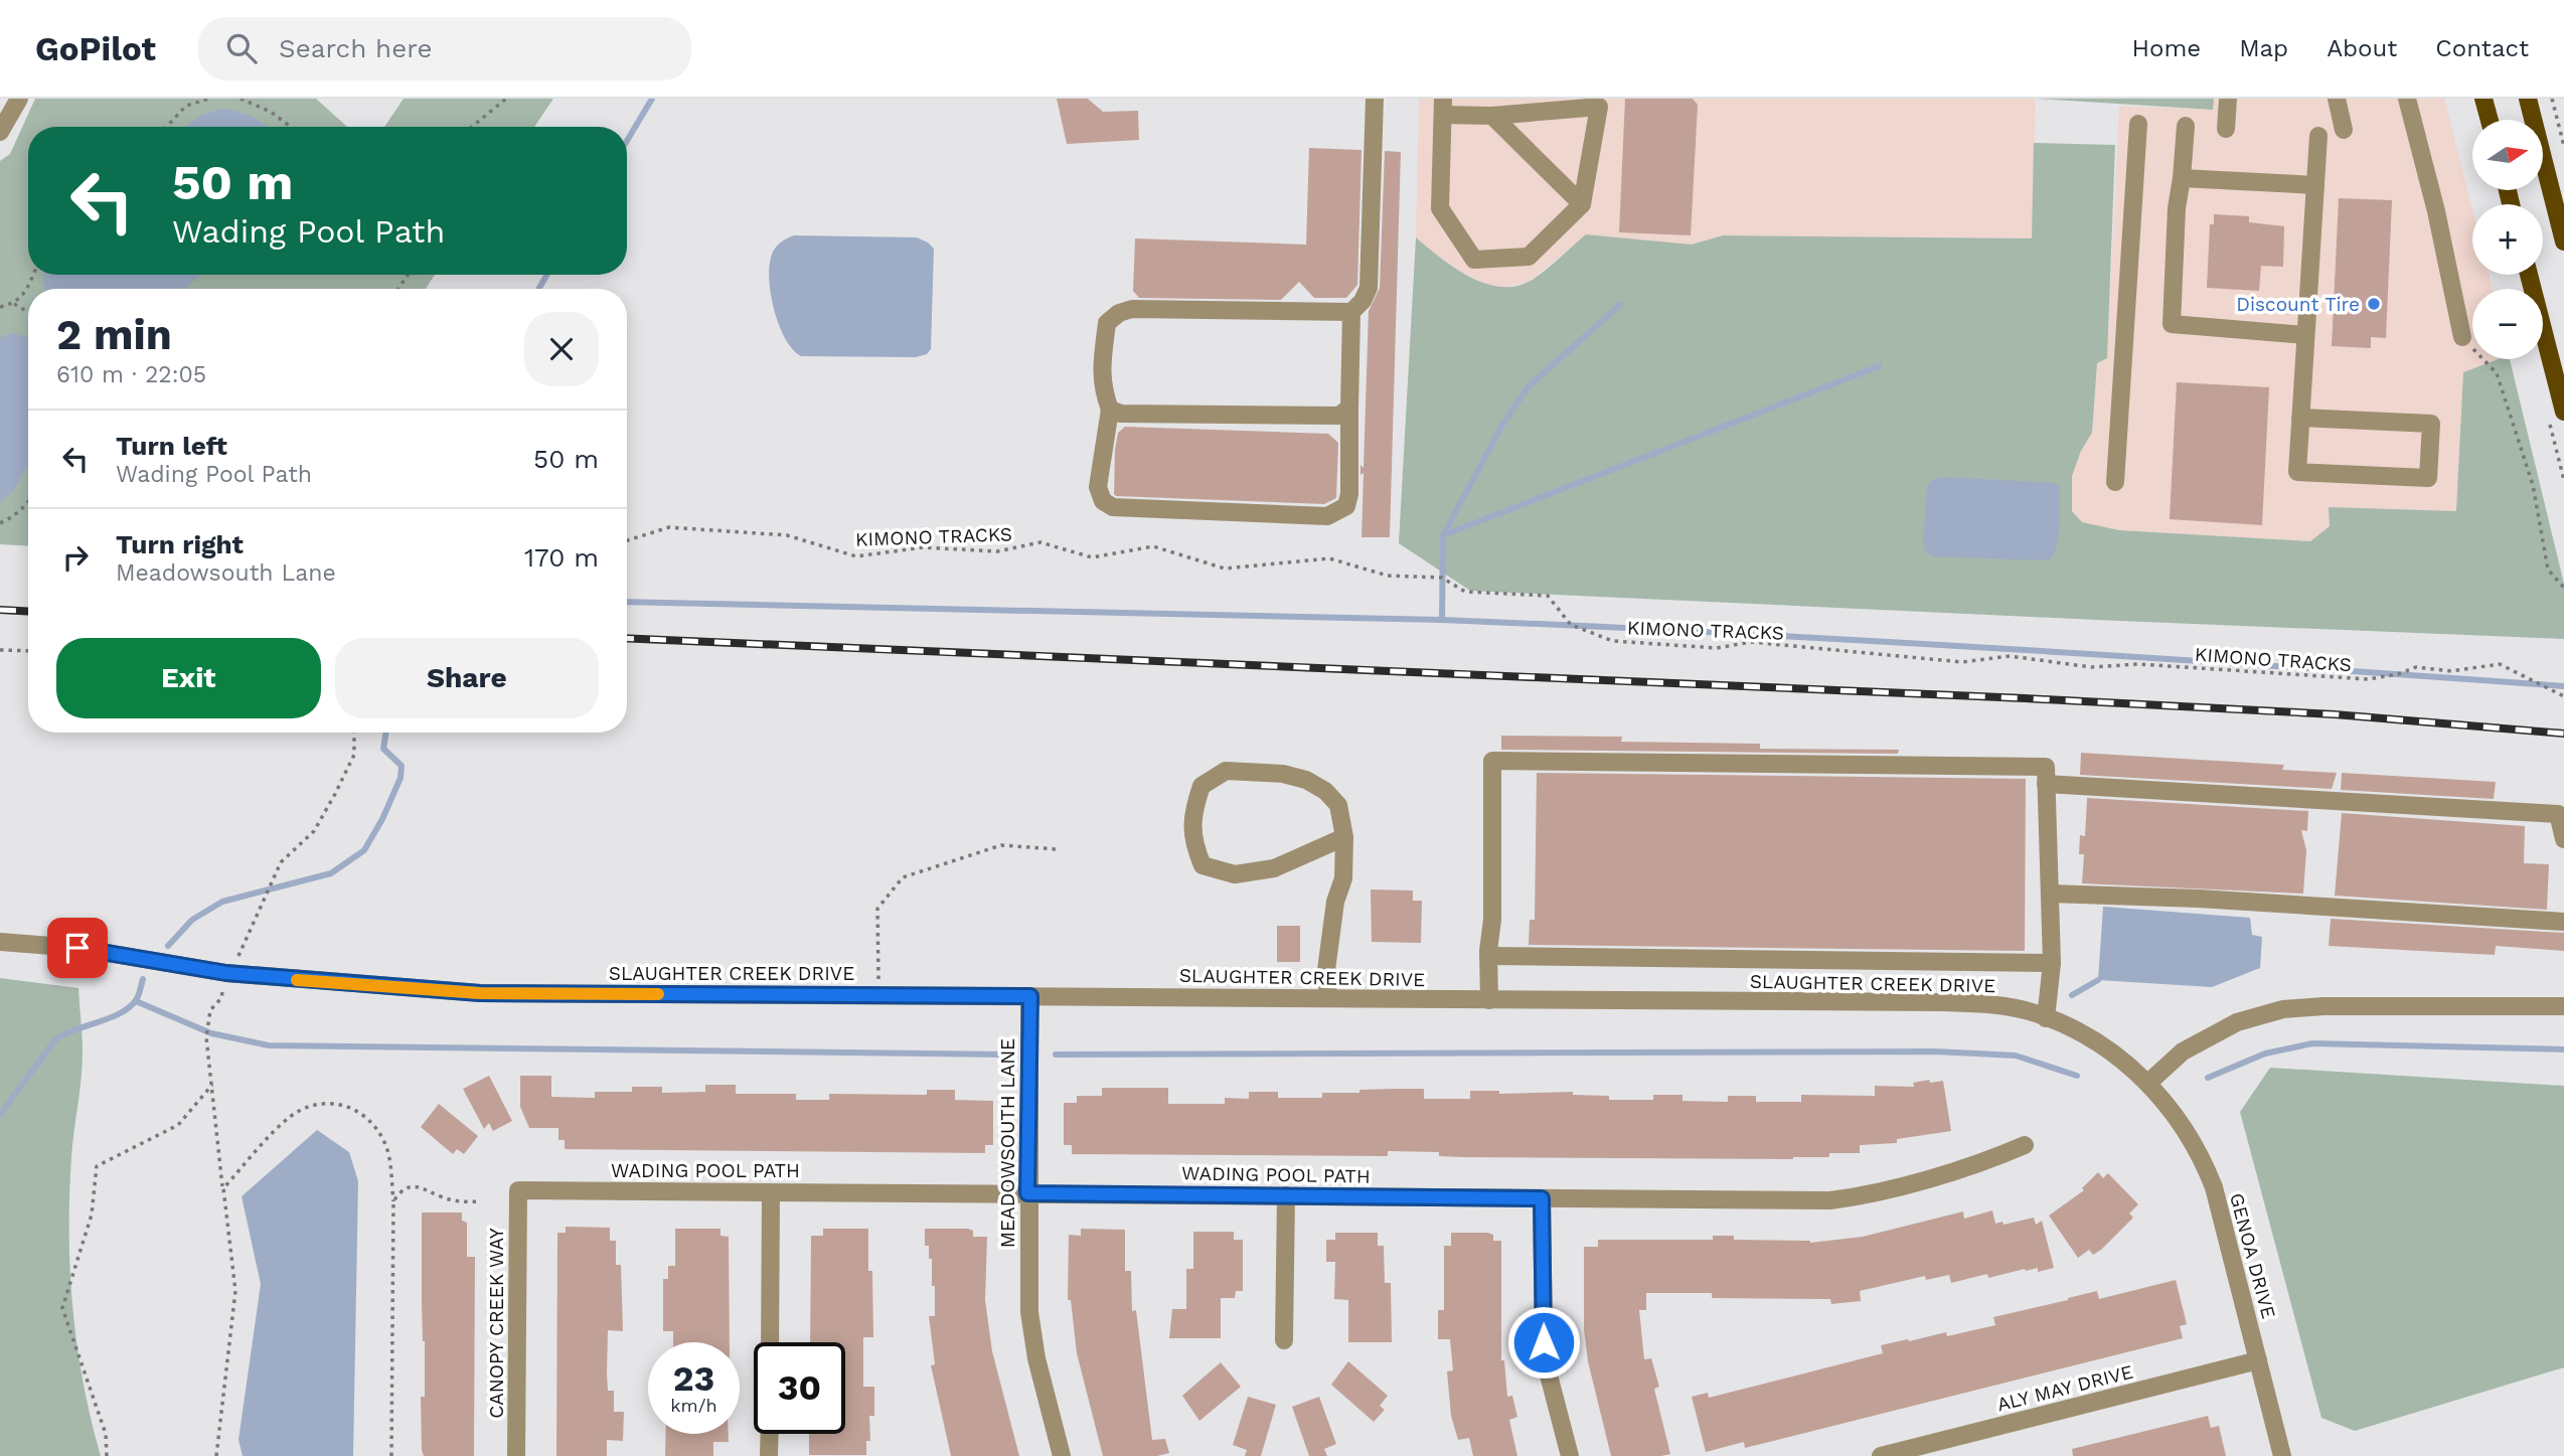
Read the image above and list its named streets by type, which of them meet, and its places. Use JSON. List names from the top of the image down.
{
  "streets": {
    "street": [
      "SLAUGHTER CREEK DRIVE",
      "MEADOWSOUTH LANE",
      "WADING POOL PATH",
      "GENOA DRIVE",
      "CANOPY CREEK WAY",
      "ALY MAY DRIVE"
    ],
    "path": ["KIMONO TRACKS"]
  },
  "crossings": [
    ["SLAUGHTER CREEK DRIVE", "MEADOWSOUTH LANE"],
    ["SLAUGHTER CREEK DRIVE", "GENOA DRIVE"],
    ["MEADOWSOUTH LANE", "WADING POOL PATH"],
    ["WADING POOL PATH", "CANOPY CREEK WAY"],
    ["GENOA DRIVE", "ALY MAY DRIVE"]
  ],
  "places": ["Discount Tire"],
  "north": "right",
  "page": {
    "header": "GoPilot",
    "search": "Search here",
    "nav": [
      "Home",
      "Map",
      "About",
      "Contact"
    ],
    "map_buttons": ["+", "−"],
    "turn": ["50 m", "Wading Pool Path"],
    "heading": ["2 min", "610 m · 22:05"],
    "list": [
      {
        "name": "Turn left",
        "note": "Wading Pool Path",
        "value": "50 m"
      },
      {
        "name": "Turn right",
        "note": "Meadowsouth Lane",
        "value": "170 m"
      }
    ],
    "buttons": ["Exit", "Share"],
    "speed": "23 km/h",
    "limit": "30"
  }
}
